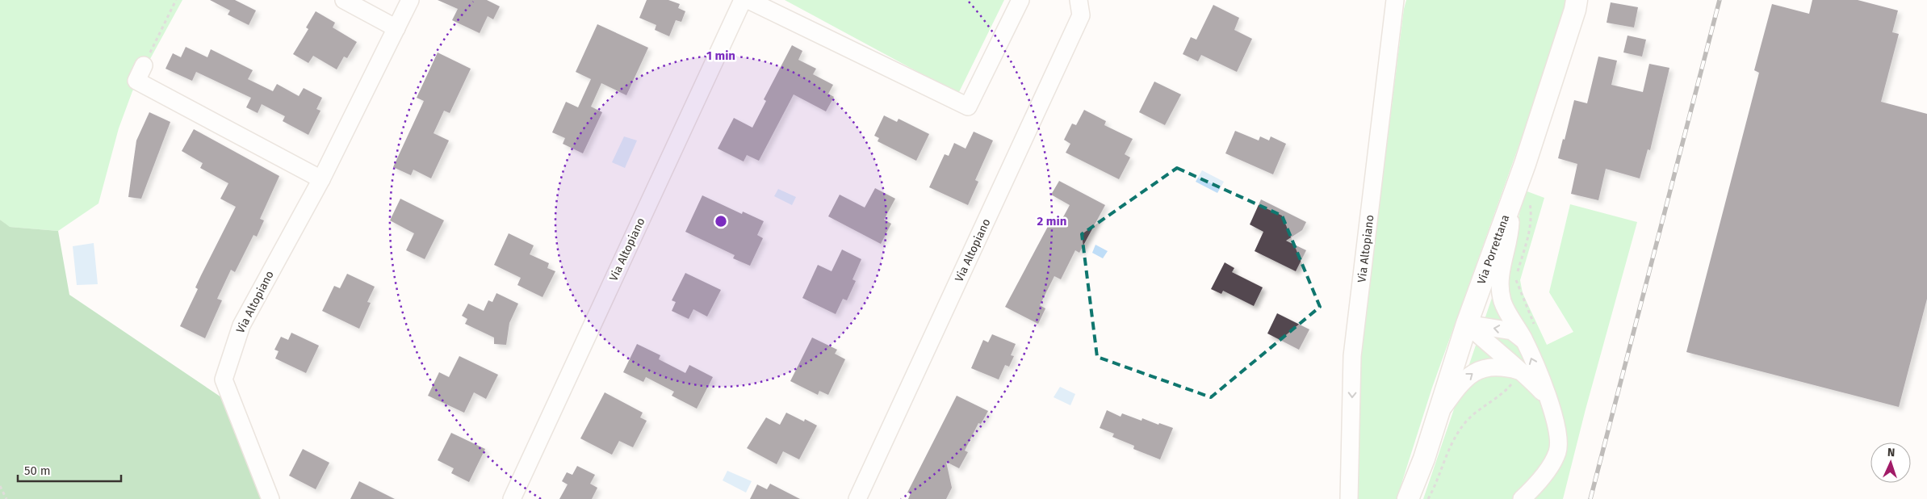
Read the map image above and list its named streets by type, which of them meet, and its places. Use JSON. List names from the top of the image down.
{
  "streets": {
    "main road": ["Via Porrettana"],
    "street": ["Via Altopiano"]
  },
  "scale_bar": "50 m",
  "north": "top",
  "rings": ["1 min", "2 min"]
}
